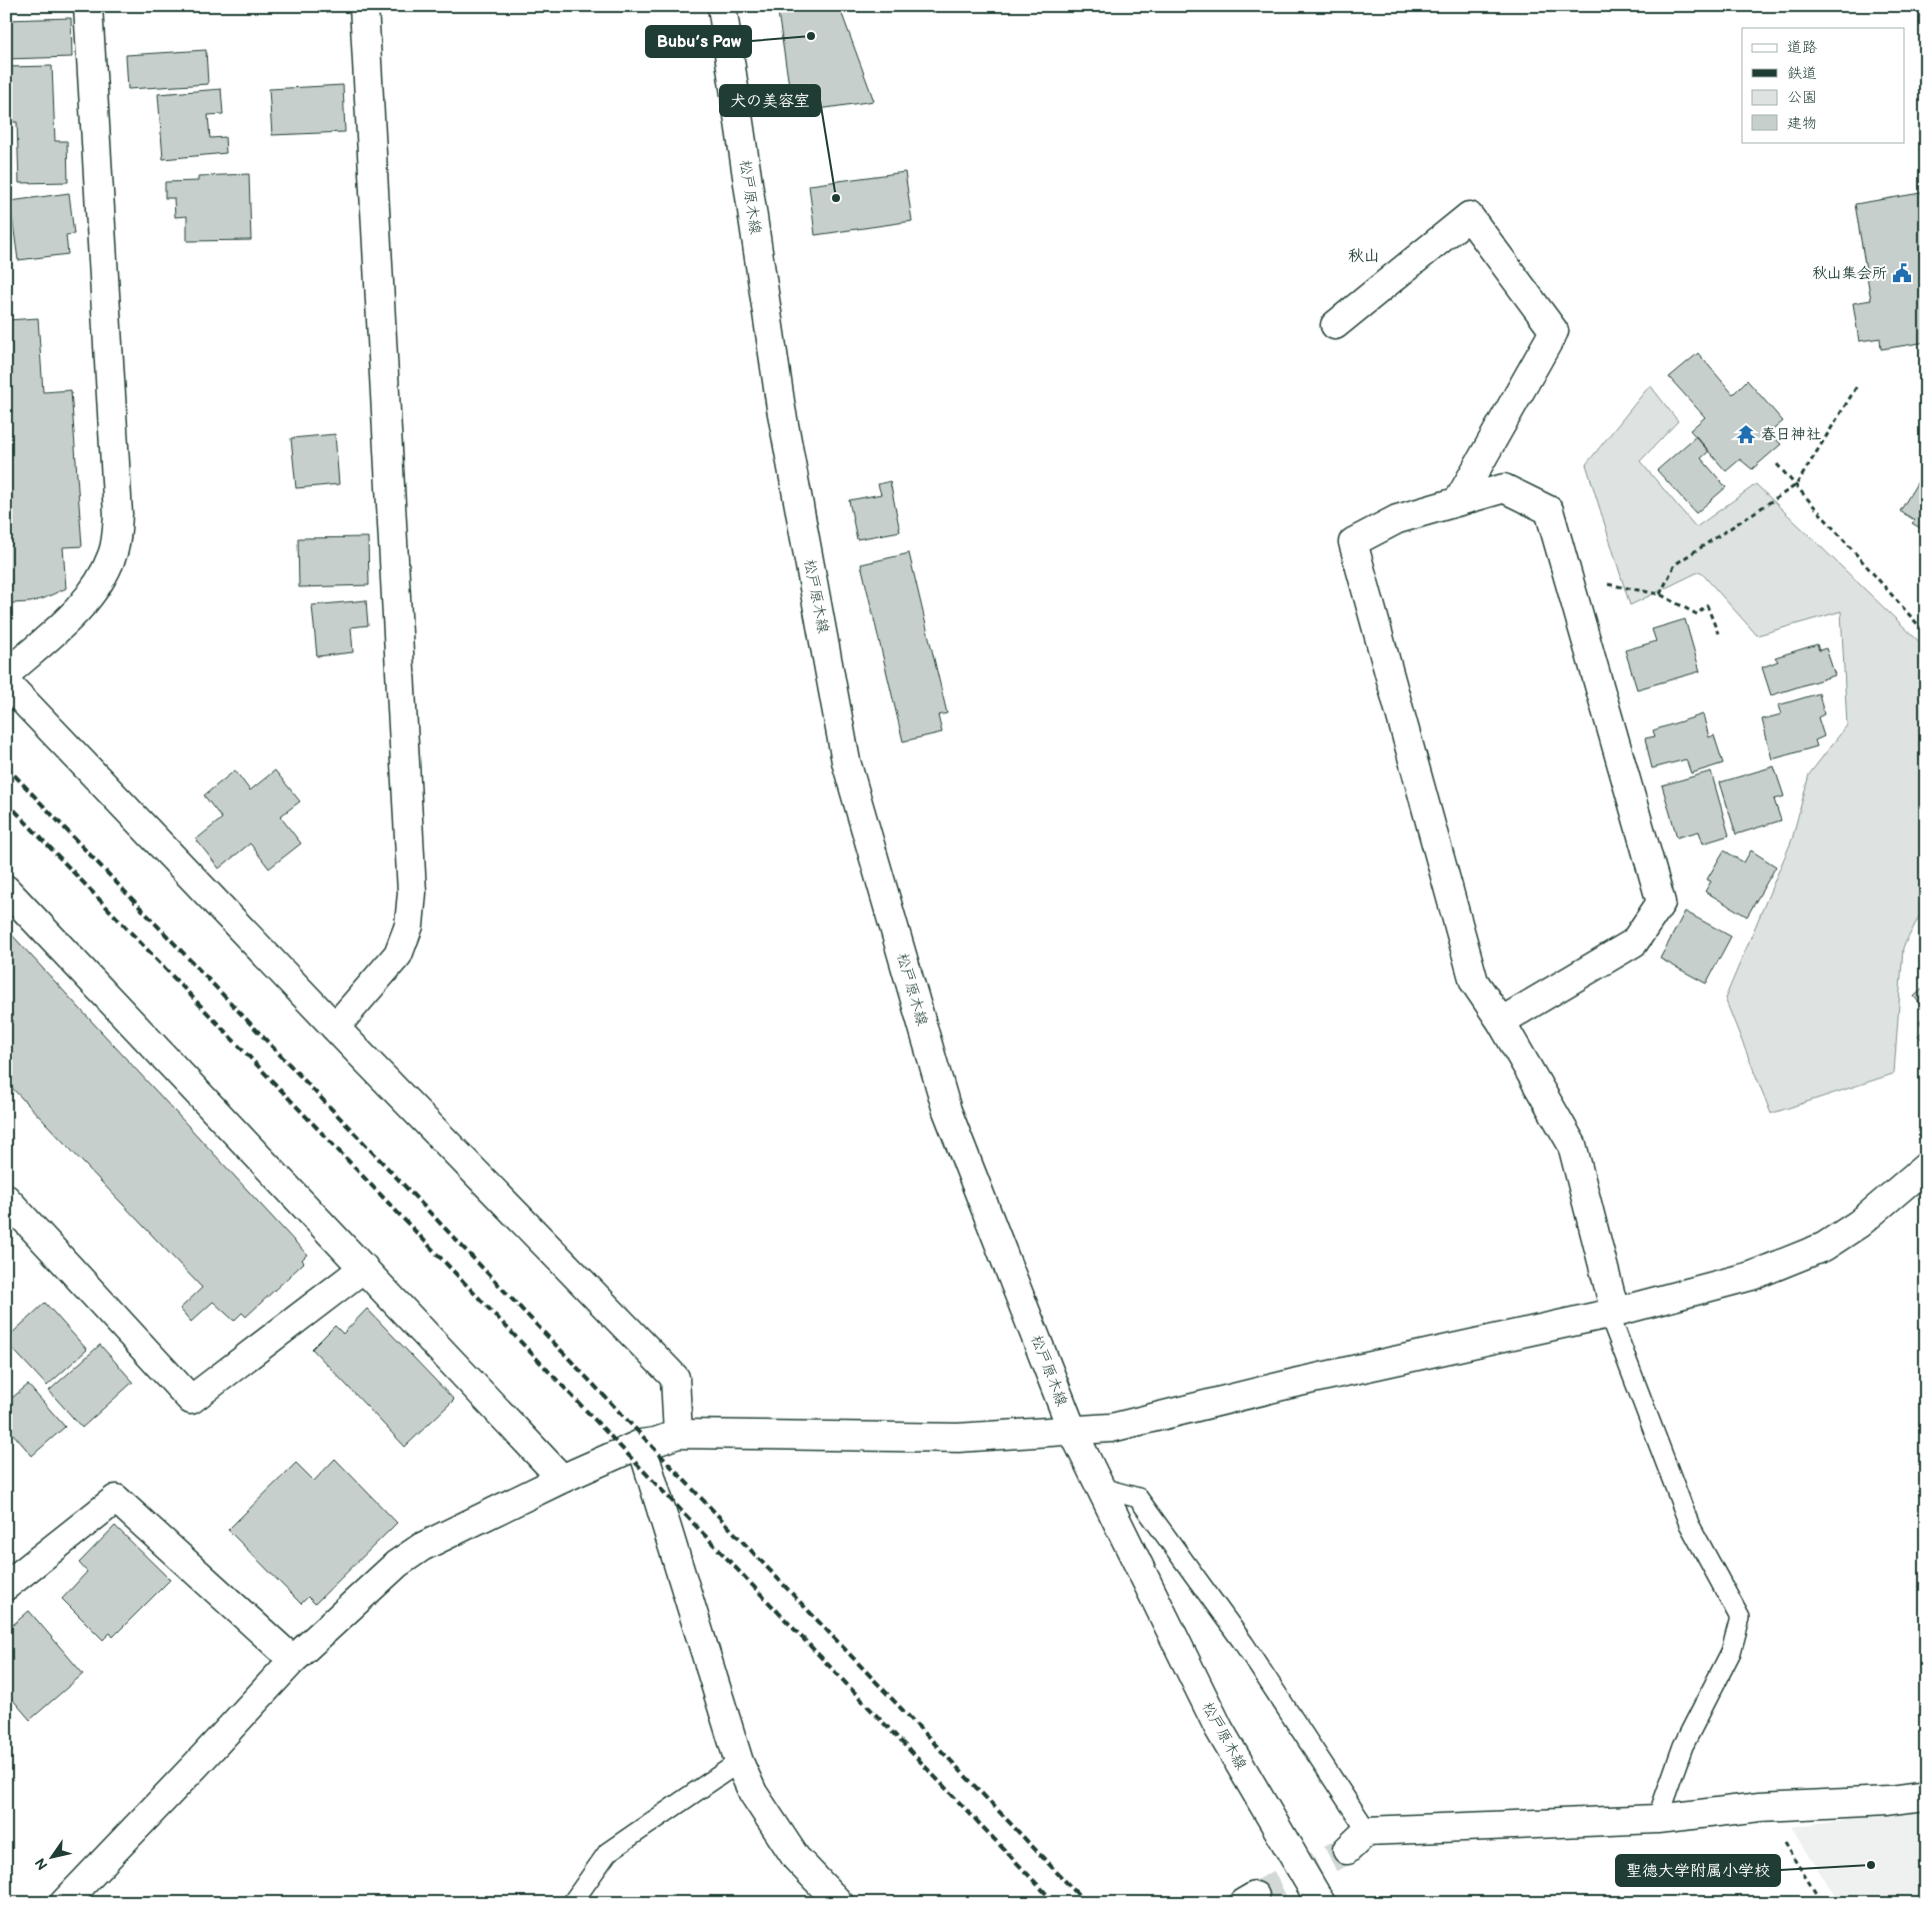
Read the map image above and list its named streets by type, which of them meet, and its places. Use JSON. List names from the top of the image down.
{
  "streets": {
    "street": ["松戸原木線"]
  },
  "districts": ["秋山"],
  "places": {
    "other": ["Bubu’s Paw", "犬の美容室", "聖徳大学附属小学校"],
    "public building": ["秋山集会所"],
    "temple": ["春日神社"]
  },
  "legend": [
    "道路",
    "鉄道",
    "公園",
    "建物"
  ],
  "north": "bottom left"
}
